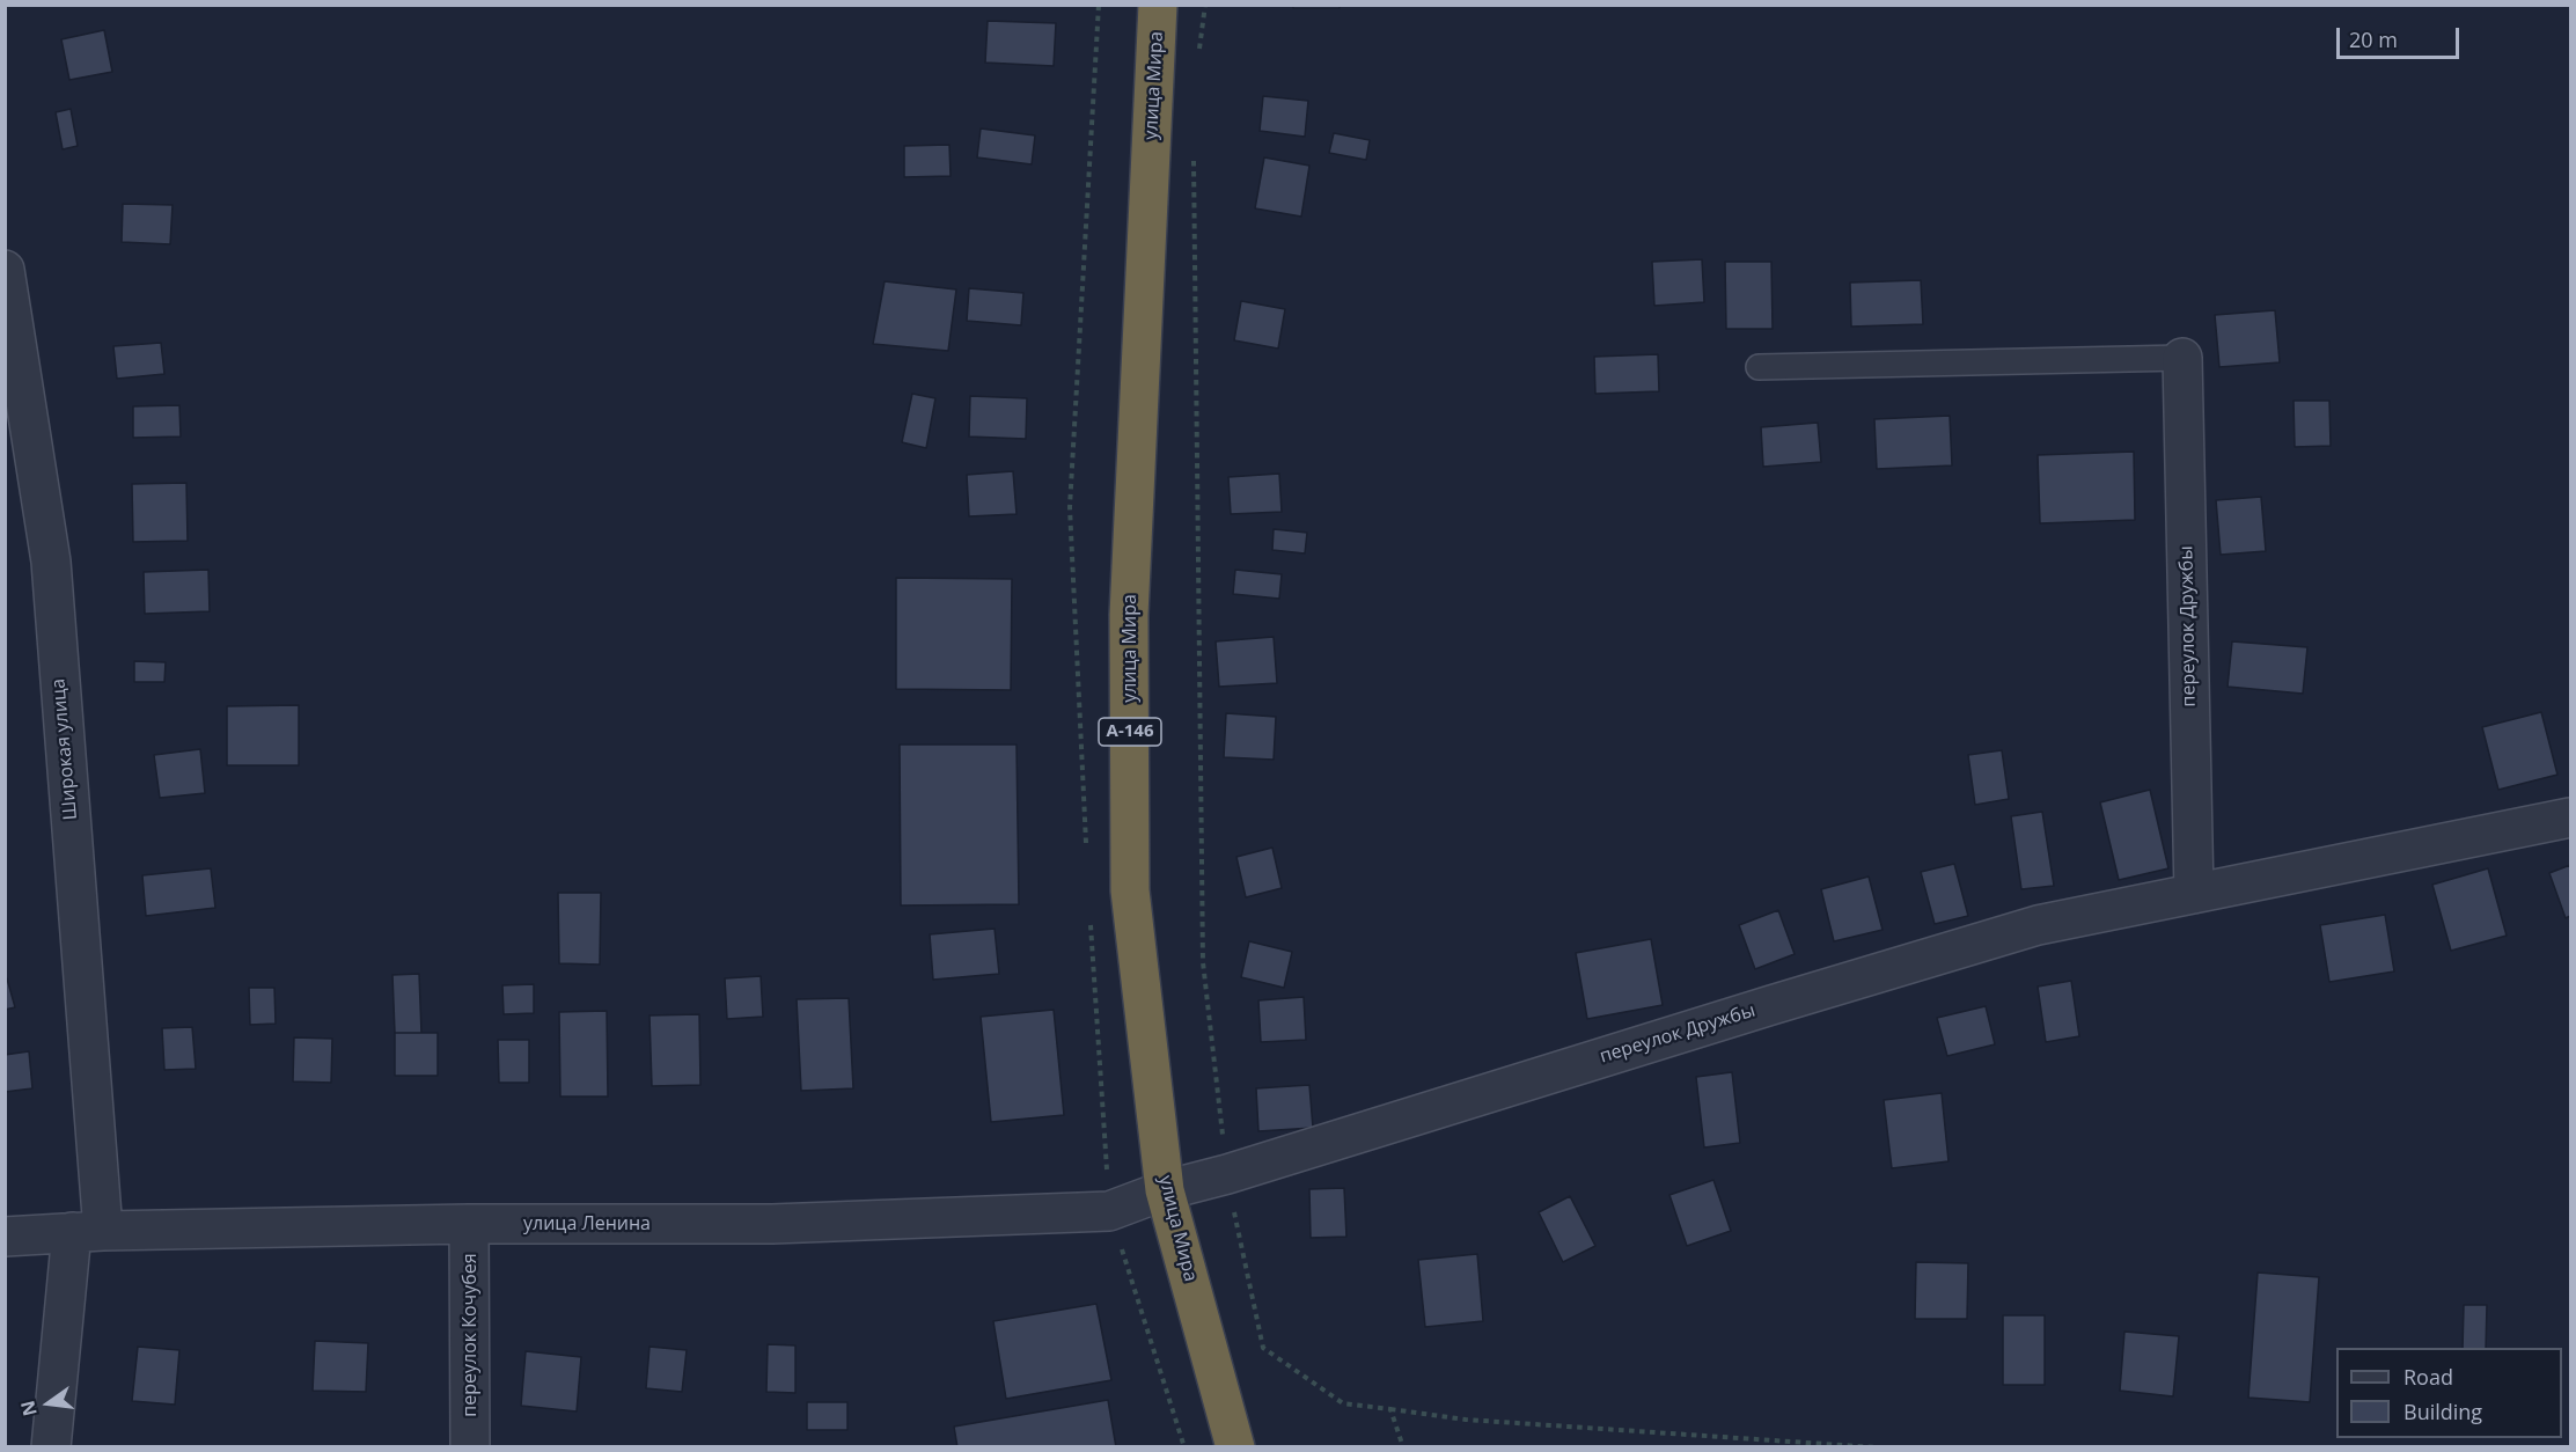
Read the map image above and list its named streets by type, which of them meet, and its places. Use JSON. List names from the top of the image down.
{
  "streets": {
    "highway": ["улица Мира", "А-146"],
    "street": [
      "переулок Дружбы",
      "Широкая улица",
      "улица Ленина",
      "переулок Кочубея"
    ]
  },
  "crossings": [
    ["улица Мира", "переулок Дружбы"],
    ["улица Мира", "улица Ленина"],
    ["переулок Дружбы", "улица Ленина"],
    ["Широкая улица", "улица Ленина"],
    ["улица Ленина", "переулок Кочубея"]
  ],
  "legend": ["Road", "Building"],
  "scale_bar": "20 m",
  "north": "left"
}
